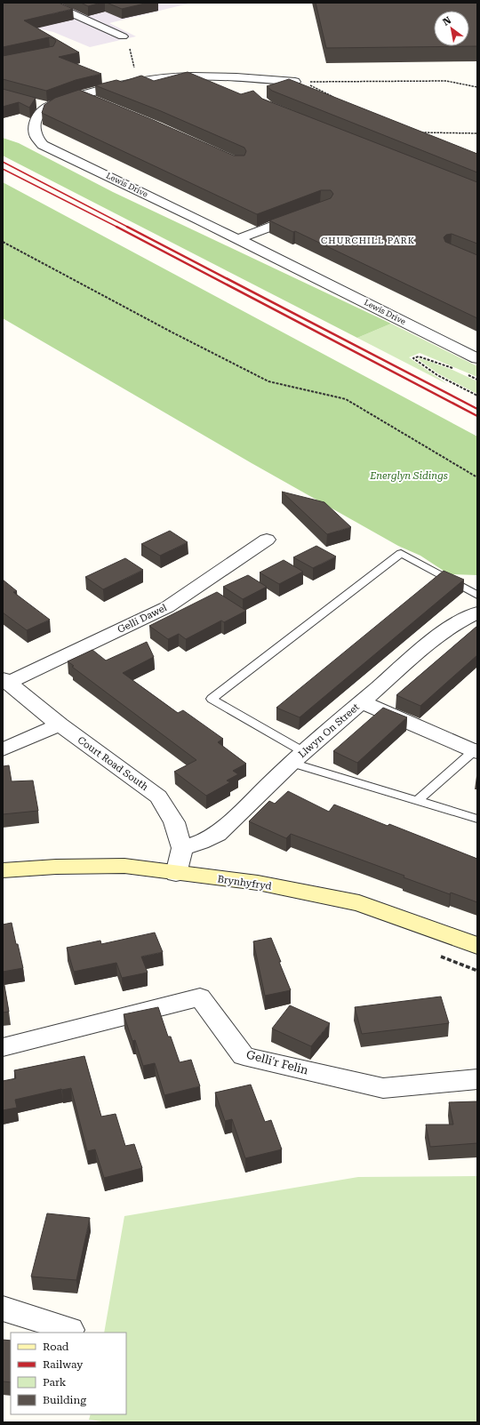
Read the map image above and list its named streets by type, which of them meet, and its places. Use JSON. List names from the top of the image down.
{
  "streets": {
    "main road": ["Brynhyfryd"],
    "street": [
      "Lewis Drive",
      "Gelli Dawel",
      "Llwyn On Street",
      "Court Road South",
      "Gelli'r Felin"
    ]
  },
  "crossings": [
    ["Gelli Dawel", "Court Road South"],
    ["Llwyn On Street", "Court Road South"]
  ],
  "districts": ["CHURCHILL PARK"],
  "parks": ["Energlyn Sidings"],
  "legend": [
    "Road",
    "Railway",
    "Park",
    "Building"
  ],
  "north": "top left"
}
